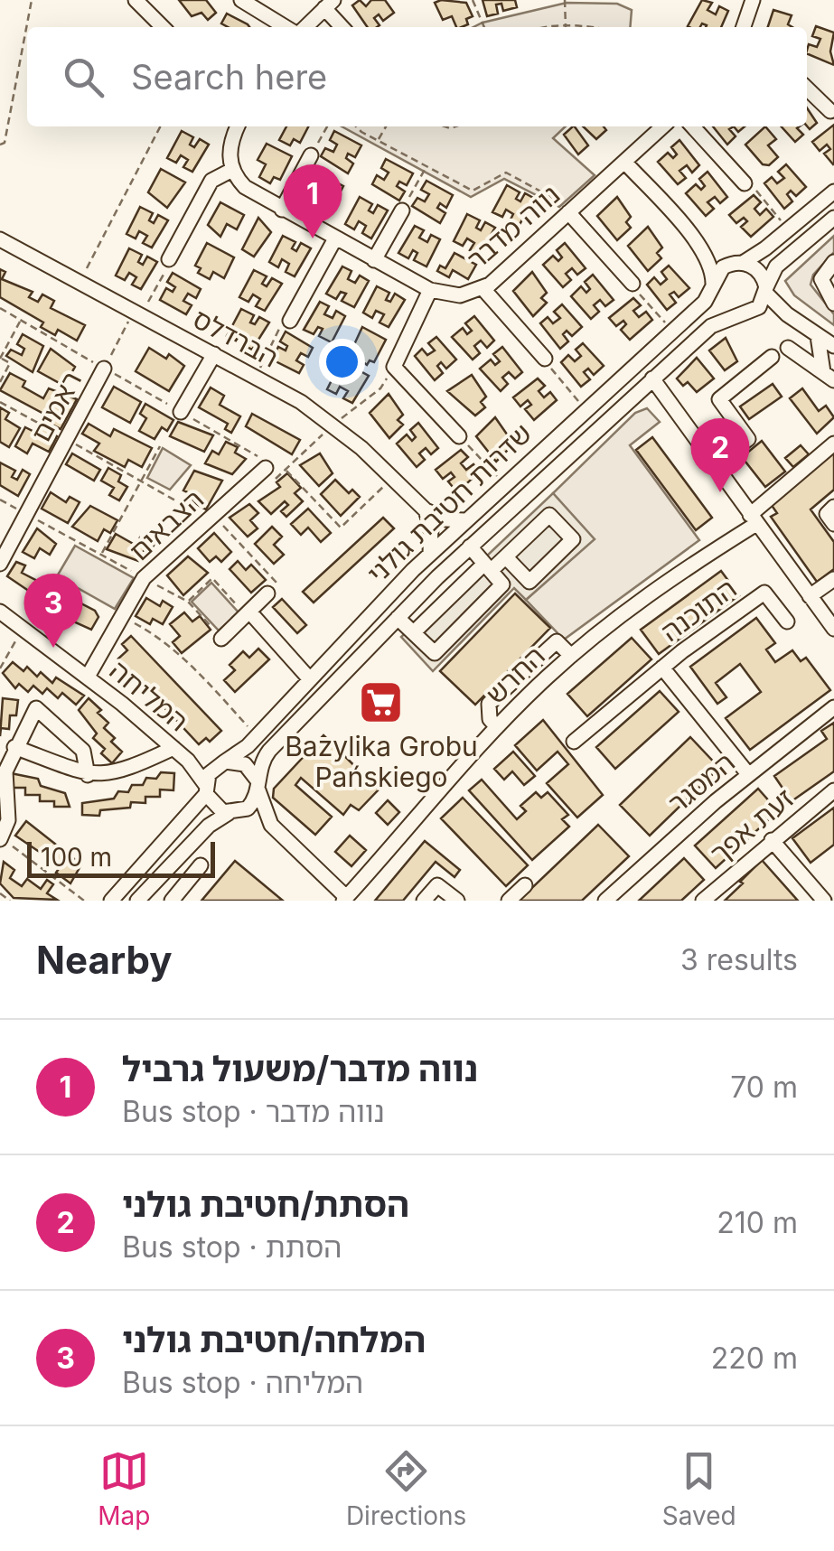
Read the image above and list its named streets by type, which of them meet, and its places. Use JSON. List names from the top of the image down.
{
  "streets": {
    "street": [
      "נווה מדבר",
      "הברדלס",
      "ראמים",
      "שדרות חטיבת גולני",
      "הצבאים",
      "התוכנה",
      "החרש",
      "המליחה",
      "המסגר",
      "זעת אפך"
    ]
  },
  "crossings": [
    ["שדרות חטיבת גולני", "המליחה"],
    ["הצבאים", "המליחה"],
    ["התוכנה", "המסגר"]
  ],
  "places": {
    "supermarket": ["Bazylika Grobu Pańskiego"]
  },
  "scale_bar": "100 m",
  "page": {
    "search": "Search here",
    "pins": ["1", "2", "3"],
    "scale": "100 m",
    "heading": ["Nearby", "3 results"],
    "list": [
      {
        "mark": "1",
        "name": "נווה מדבר/משעול גרביל",
        "note": "Bus stop · נווה מדבר",
        "value": "70 m"
      },
      {
        "mark": "2",
        "name": "הסתת/חטיבת גולני",
        "note": "Bus stop · הסתת",
        "value": "210 m"
      },
      {
        "mark": "3",
        "name": "המלחה/חטיבת גולני",
        "note": "Bus stop · המליחה",
        "value": "220 m"
      }
    ],
    "nav": ["Map", "Directions", "Saved"]
  }
}
